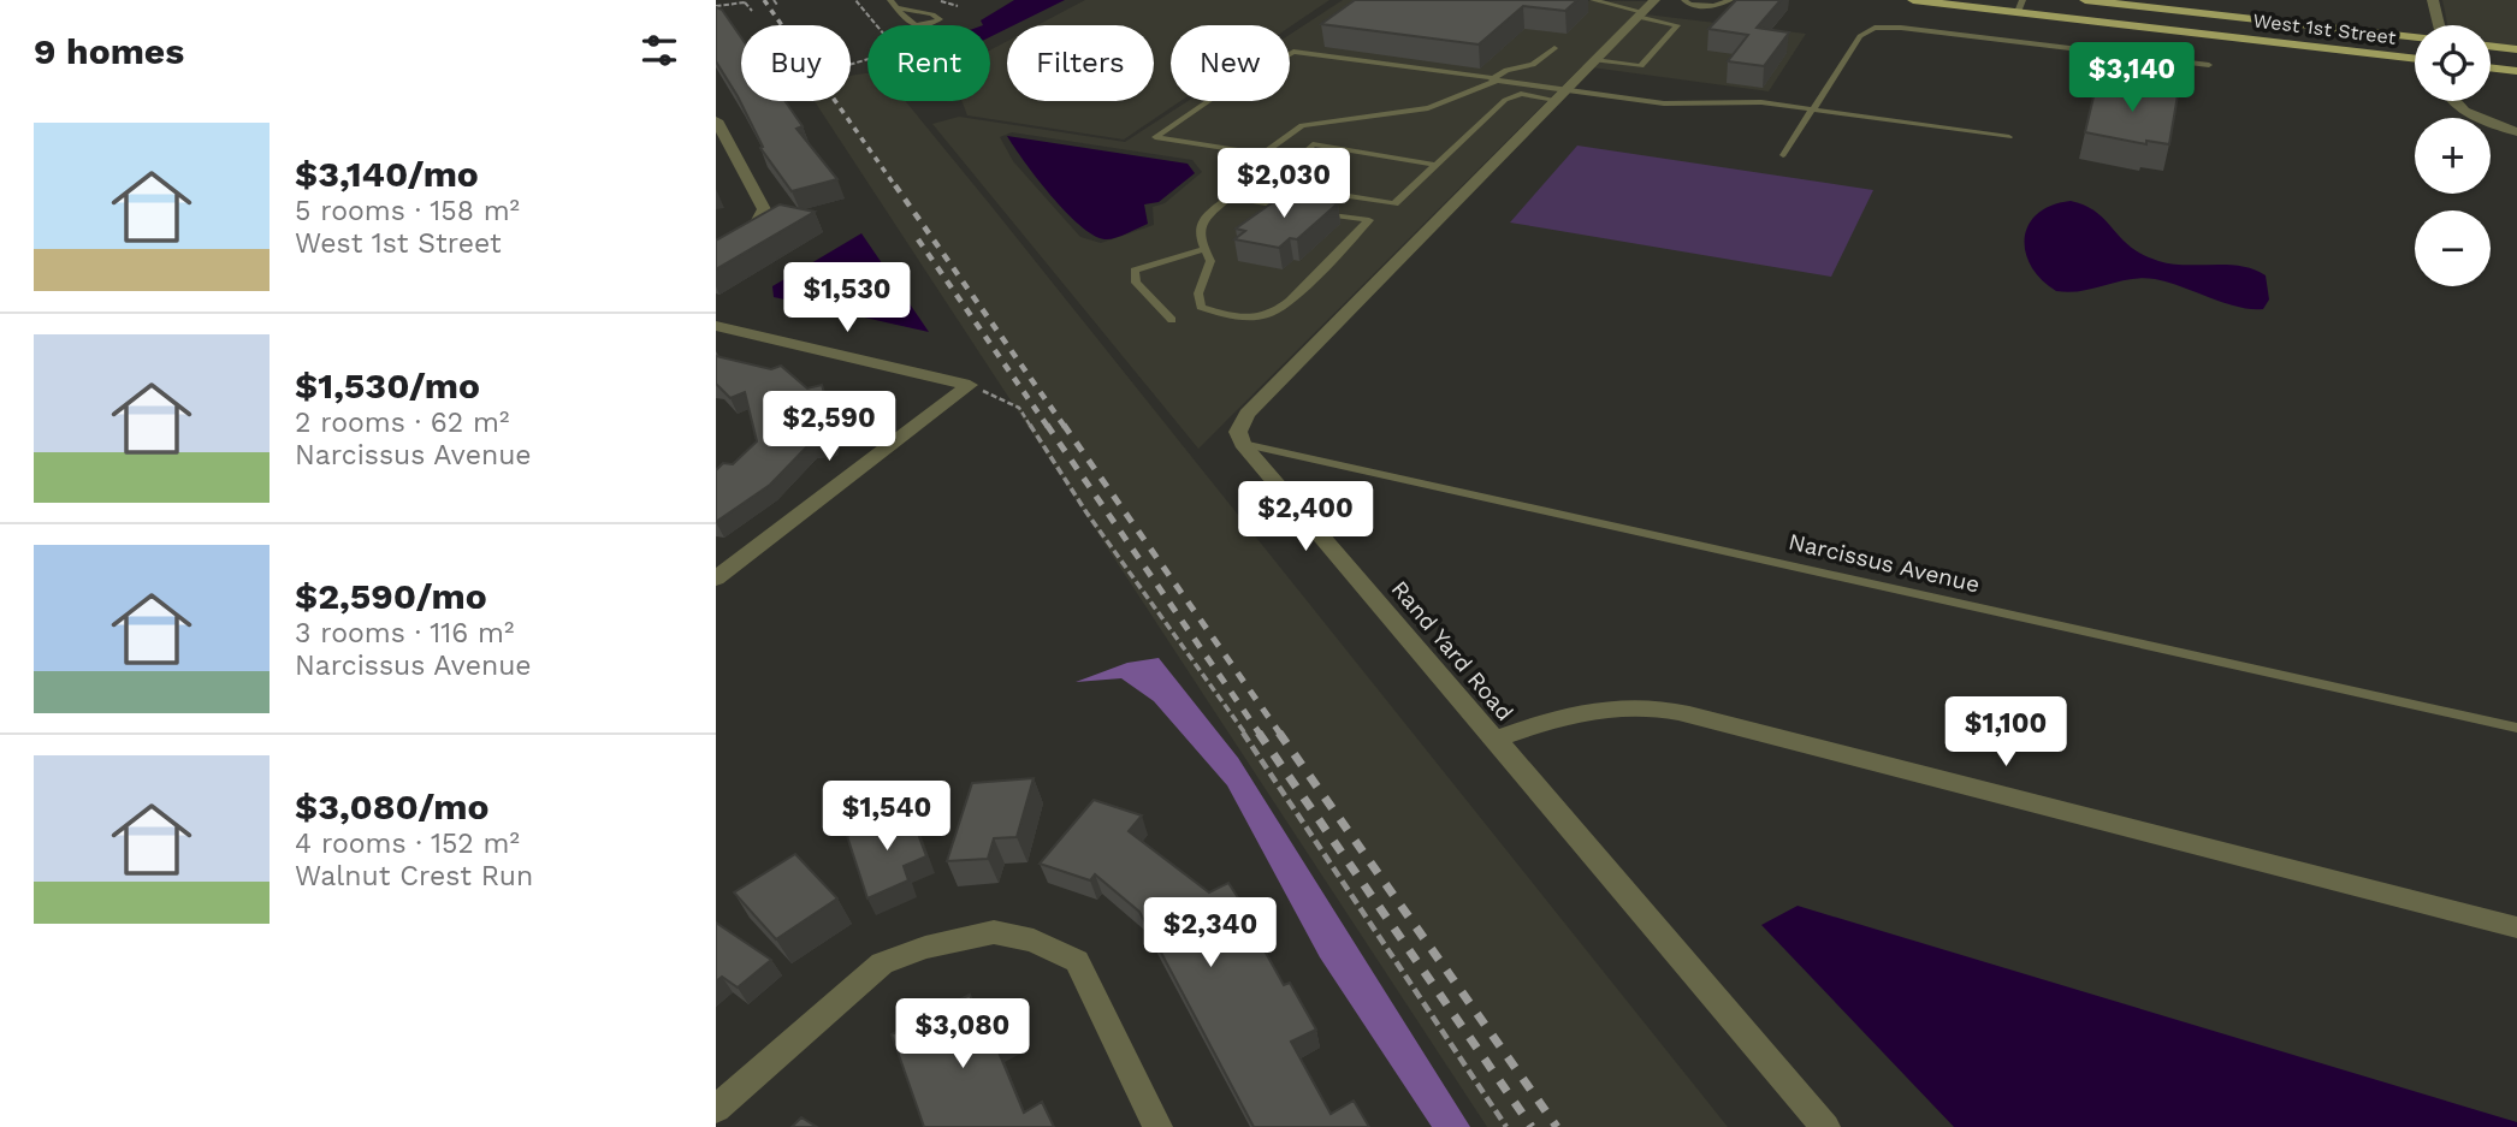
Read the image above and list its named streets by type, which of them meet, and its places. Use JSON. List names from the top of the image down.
{
  "streets": {
    "main road": ["West 1st Street"],
    "street": ["Rand Yard Road"],
    "lane": ["Narcissus Avenue"]
  },
  "crossings": [
    ["Narcissus Avenue", "Rand Yard Road"]
  ],
  "page": {
    "heading": "9 homes",
    "map_buttons": ["+", "−"],
    "chip": [
      "Buy",
      "Rent",
      "Filters",
      "New"
    ],
    "price": [
      "$3,140",
      "$2,030",
      "$1,530",
      "$2,590",
      "$2,400",
      "$1,100",
      "$1,540",
      "$2,340",
      "$3,080"
    ],
    "list": [
      {
        "name": "$3,140/mo",
        "note": "5 rooms · 158 m² · West 1st Street"
      },
      {
        "name": "$1,530/mo",
        "note": "2 rooms · 62 m² · Narcissus Avenue"
      },
      {
        "name": "$2,590/mo",
        "note": "3 rooms · 116 m² · Narcissus Avenue"
      },
      {
        "name": "$3,080/mo",
        "note": "4 rooms · 152 m² · Walnut Crest Run"
      }
    ]
  }
}
